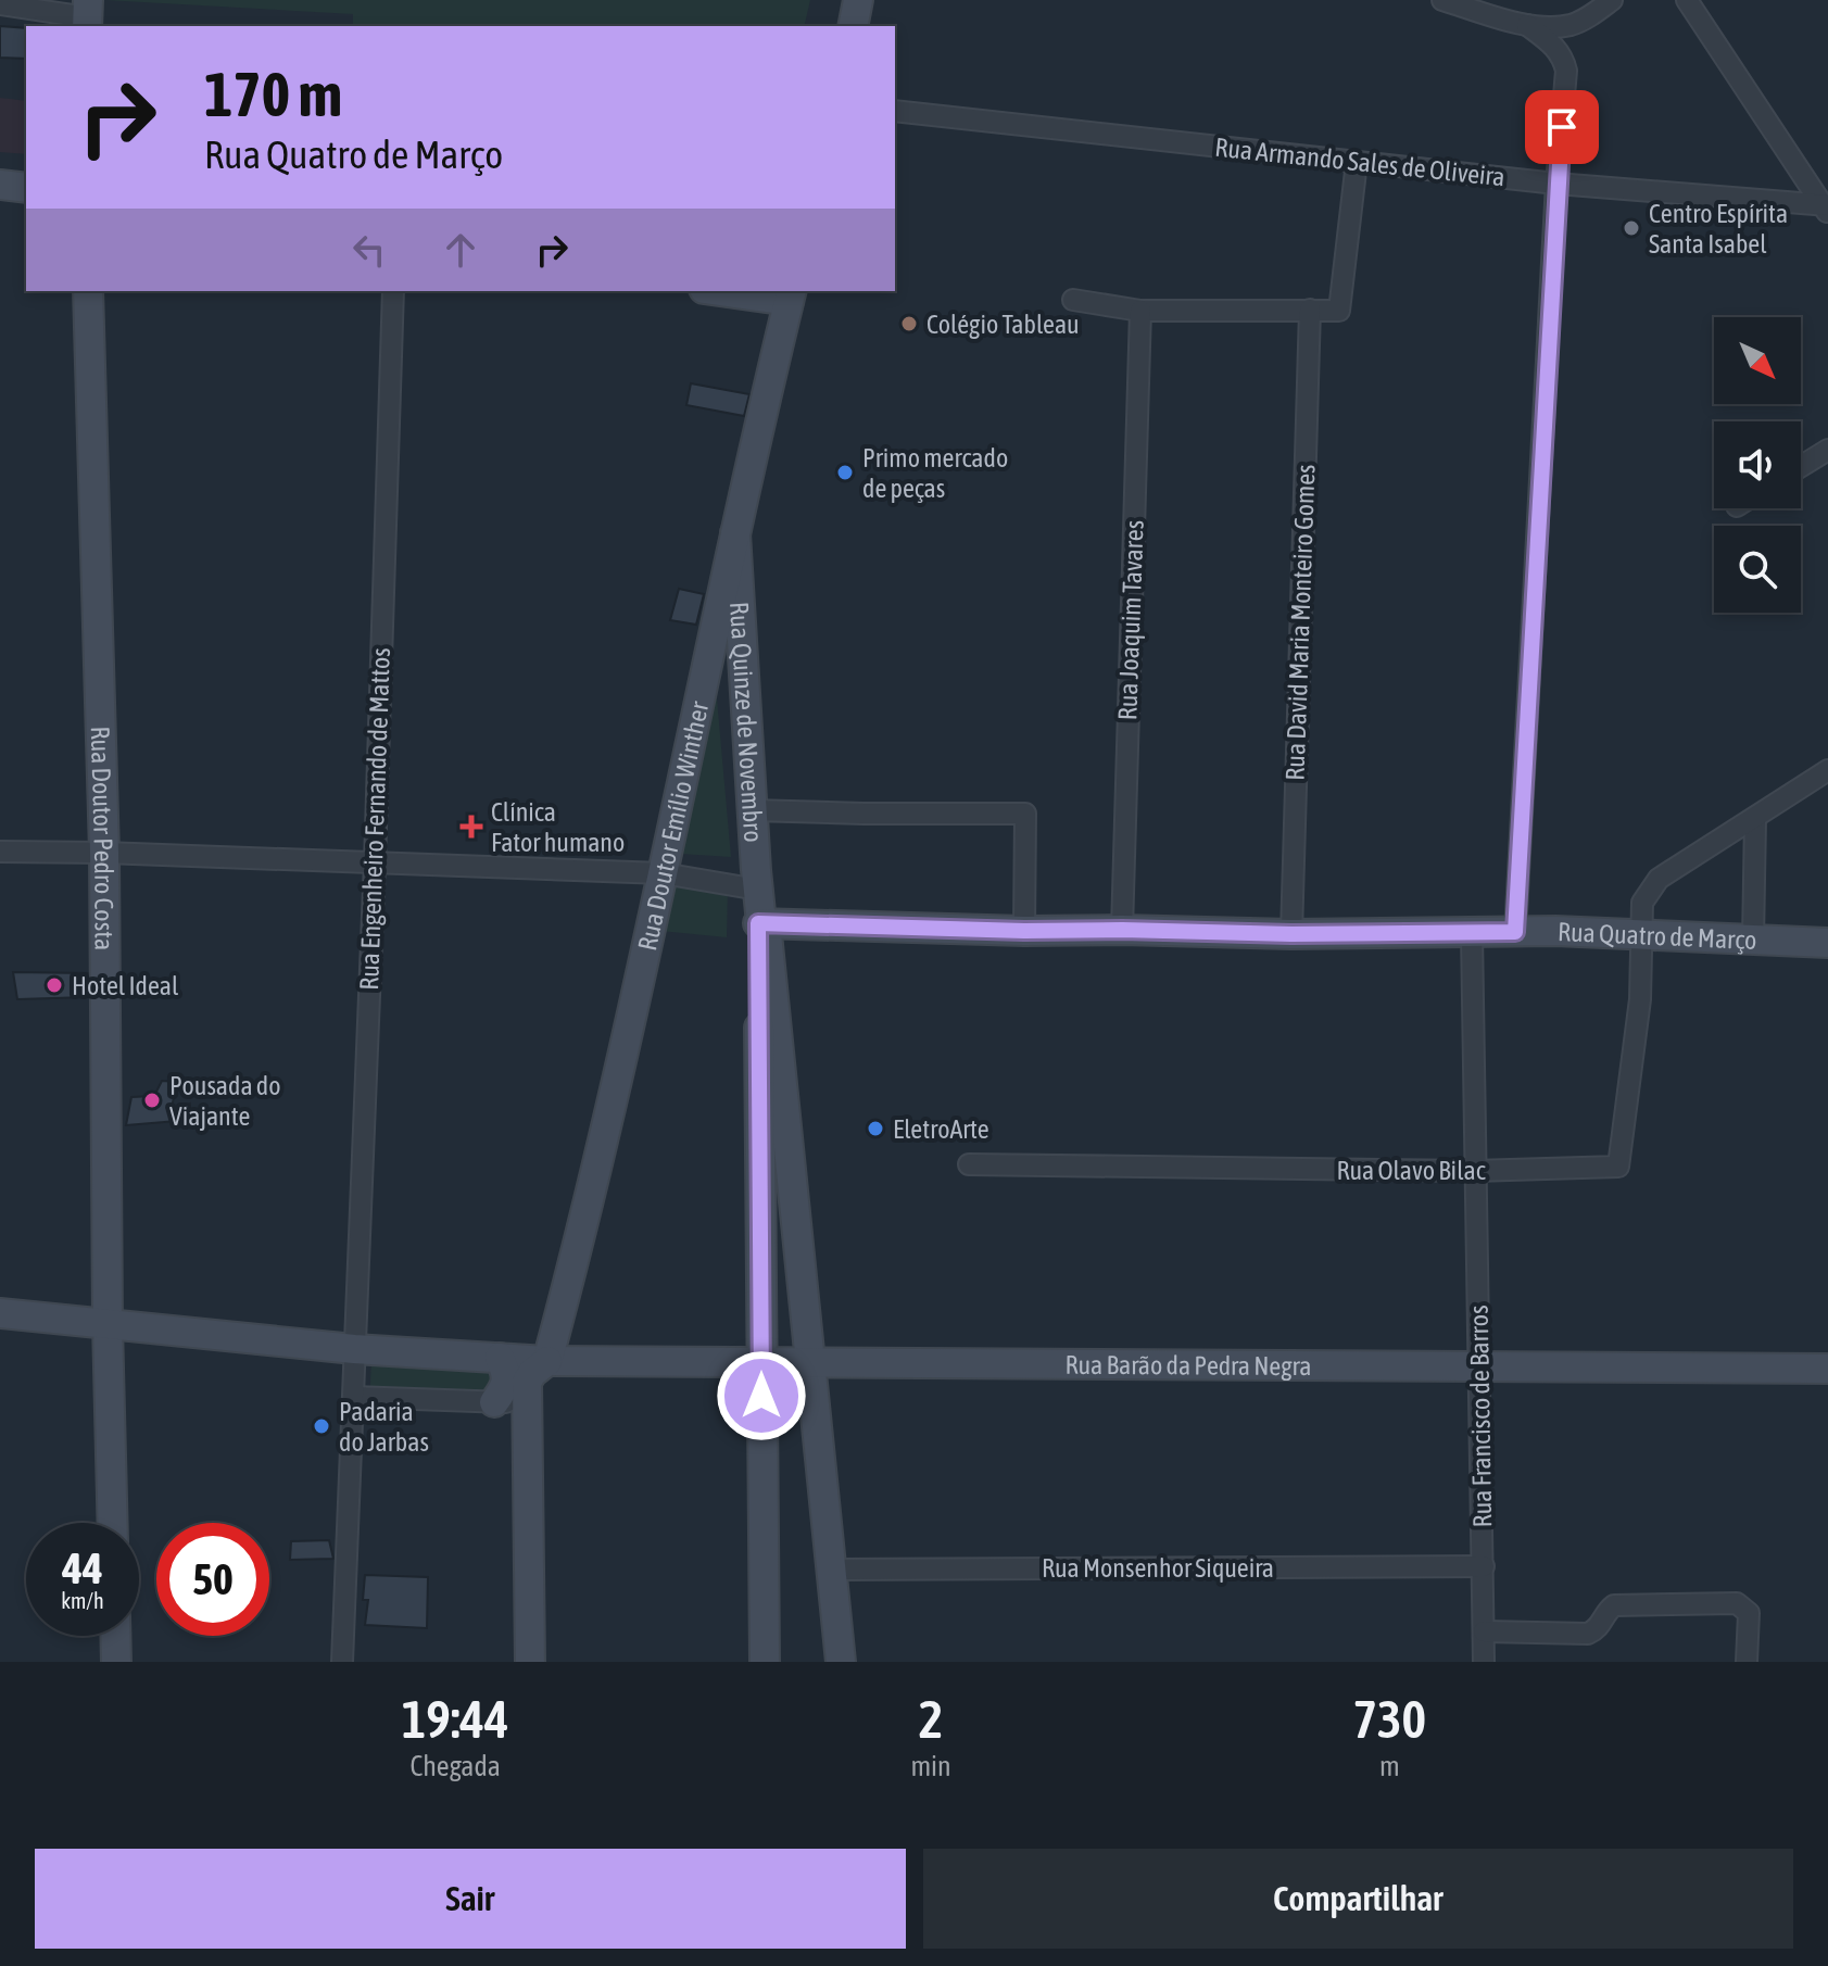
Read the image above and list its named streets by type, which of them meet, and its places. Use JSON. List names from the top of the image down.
{
  "streets": {
    "main road": [
      "Rua Quinze de Novembro",
      "Rua Doutor Emílio Winther",
      "Rua Doutor Pedro Costa",
      "Rua Quatro de Março",
      "Rua Barão da Pedra Negra"
    ],
    "street": [
      "Rua Armando Sales de Oliveira",
      "Rua Joaquim Tavares",
      "Rua David Maria Monteiro Gomes",
      "Rua Engenheiro Fernando de Mattos",
      "Rua Olavo Bilac",
      "Rua Francisco de Barros",
      "Rua Monsenhor Siqueira"
    ]
  },
  "crossings": [
    ["Rua Joaquim Tavares", "Rua Quatro de Março"],
    ["Rua David Maria Monteiro Gomes", "Rua Quatro de Março"],
    ["Rua Quinze de Novembro", "Rua Doutor Emílio Winther"],
    ["Rua Quinze de Novembro", "Rua Quatro de Março"],
    ["Rua Quinze de Novembro", "Rua Barão da Pedra Negra"],
    ["Rua Quinze de Novembro", "Rua Monsenhor Siqueira"],
    ["Rua Engenheiro Fernando de Mattos", "Rua Quatro de Março"],
    ["Rua Engenheiro Fernando de Mattos", "Rua Barão da Pedra Negra"],
    ["Rua Doutor Emílio Winther", "Rua Quatro de Março"],
    ["Rua Doutor Emílio Winther", "Rua Barão da Pedra Negra"],
    ["Rua Doutor Pedro Costa", "Rua Quatro de Março"],
    ["Rua Doutor Pedro Costa", "Rua Barão da Pedra Negra"],
    ["Rua Quatro de Março", "Rua Olavo Bilac"],
    ["Rua Quatro de Março", "Rua Francisco de Barros"],
    ["Rua Olavo Bilac", "Rua Francisco de Barros"],
    ["Rua Barão da Pedra Negra", "Rua Francisco de Barros"],
    ["Rua Francisco de Barros", "Rua Monsenhor Siqueira"]
  ],
  "places": {
    "other": [
      "Centro Espírita Santa Isabel",
      "Colégio Tableau",
      "Primo mercado de peças",
      "Hotel Ideal",
      "Pousada do Viajante",
      "EletroArte",
      "Padaria do Jarbas"
    ],
    "health": ["Clínica Fator humano"]
  },
  "north": "bottom right",
  "page": {
    "turn": ["170 m", "Rua Quatro de Março"],
    "speed": "44 km/h",
    "limit": "50",
    "eta": [
      "19:44",
      "Chegada",
      "2",
      "min",
      "730",
      "m"
    ],
    "buttons": ["Sair", "Compartilhar"]
  }
}
